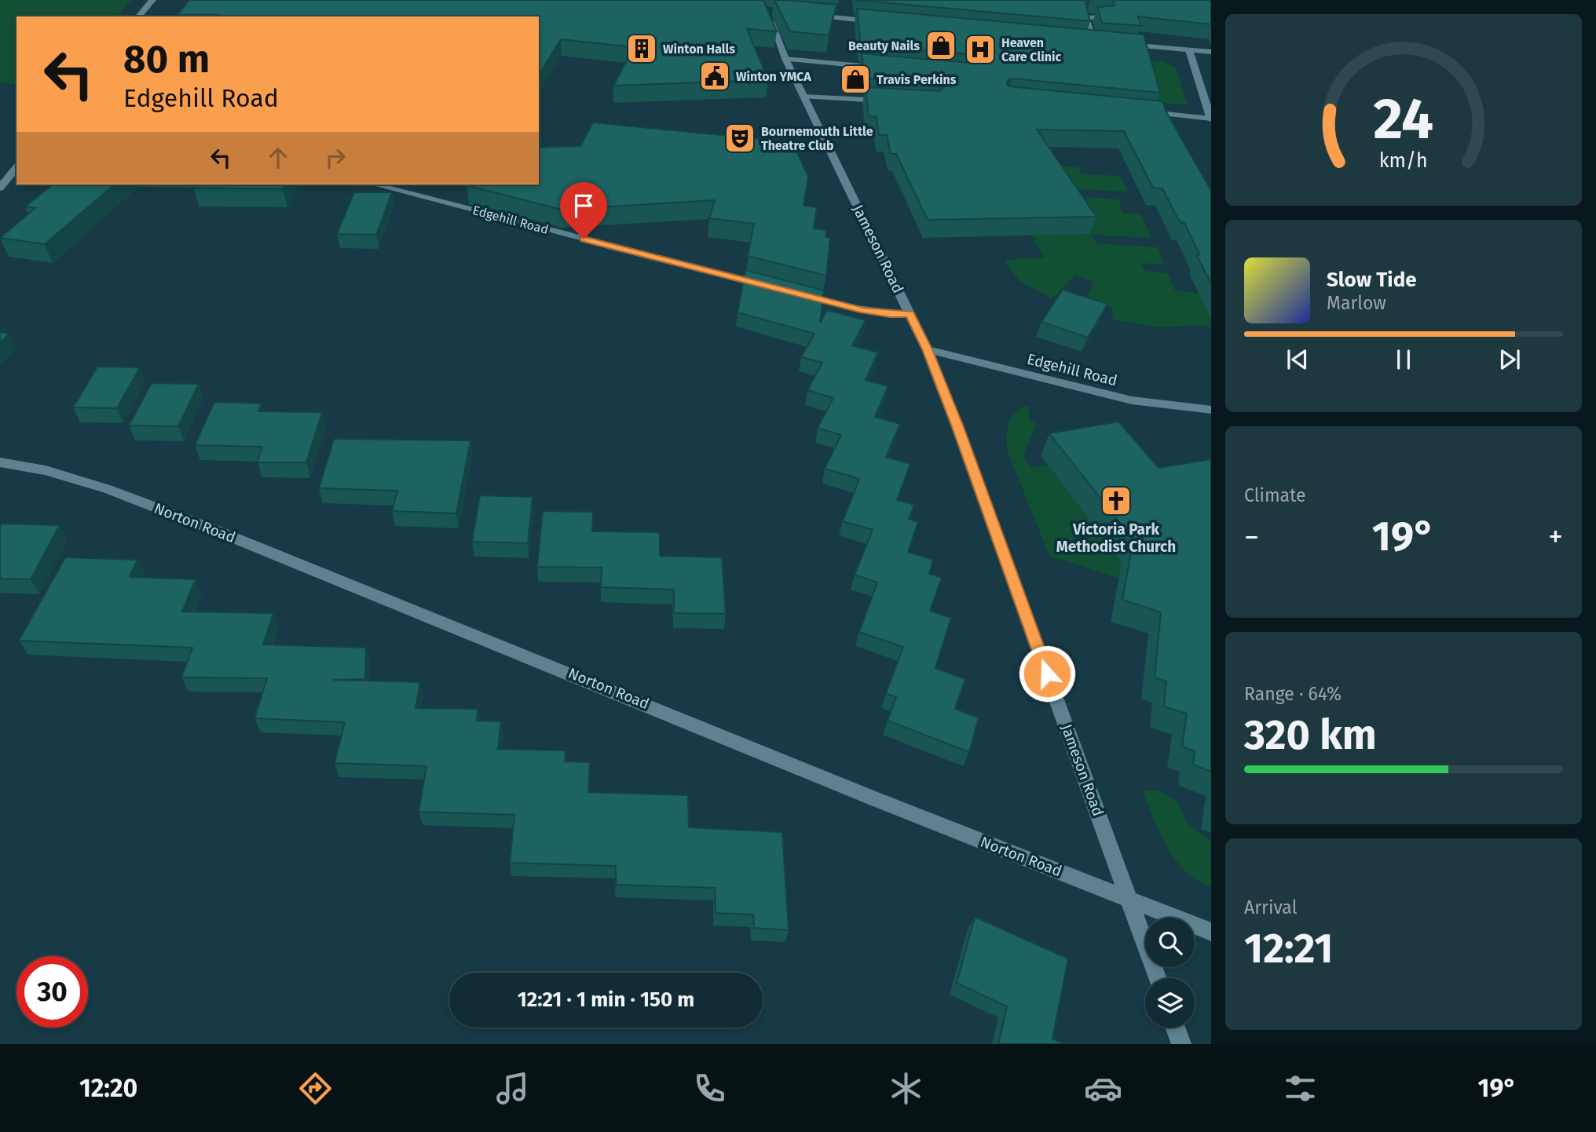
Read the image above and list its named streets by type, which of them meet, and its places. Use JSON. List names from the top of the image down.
{
  "streets": {
    "street": ["Edgehill Road", "Jameson Road", "Norton Road"]
  },
  "crossings": [
    ["Edgehill Road", "Jameson Road"],
    ["Jameson Road", "Norton Road"]
  ],
  "places": {
    "shop": ["Beauty Nails", "Travis Perkins"],
    "building": ["Winton Halls"],
    "hospital": ["Heaven Care Clinic"],
    "public building": ["Winton YMCA"],
    "theatre": ["Bournemouth Little Theatre Club"],
    "church": ["Victoria Park Methodist Church"]
  },
  "page": {
    "turn": ["80 m", "Edgehill Road"],
    "song": ["Slow Tide", "Marlow"],
    "tile": [
      "Climate",
      ["Range · 64%", "320 km"],
      ["Arrival", "12:21"]
    ],
    "heat": ["−", "19°", "+"],
    "limit": "30",
    "trip": "12:21 · 1 min · 150 m",
    "tabs": ["12:20", "19°"],
    "gauge": ["24", "km/h"]
  }
}
